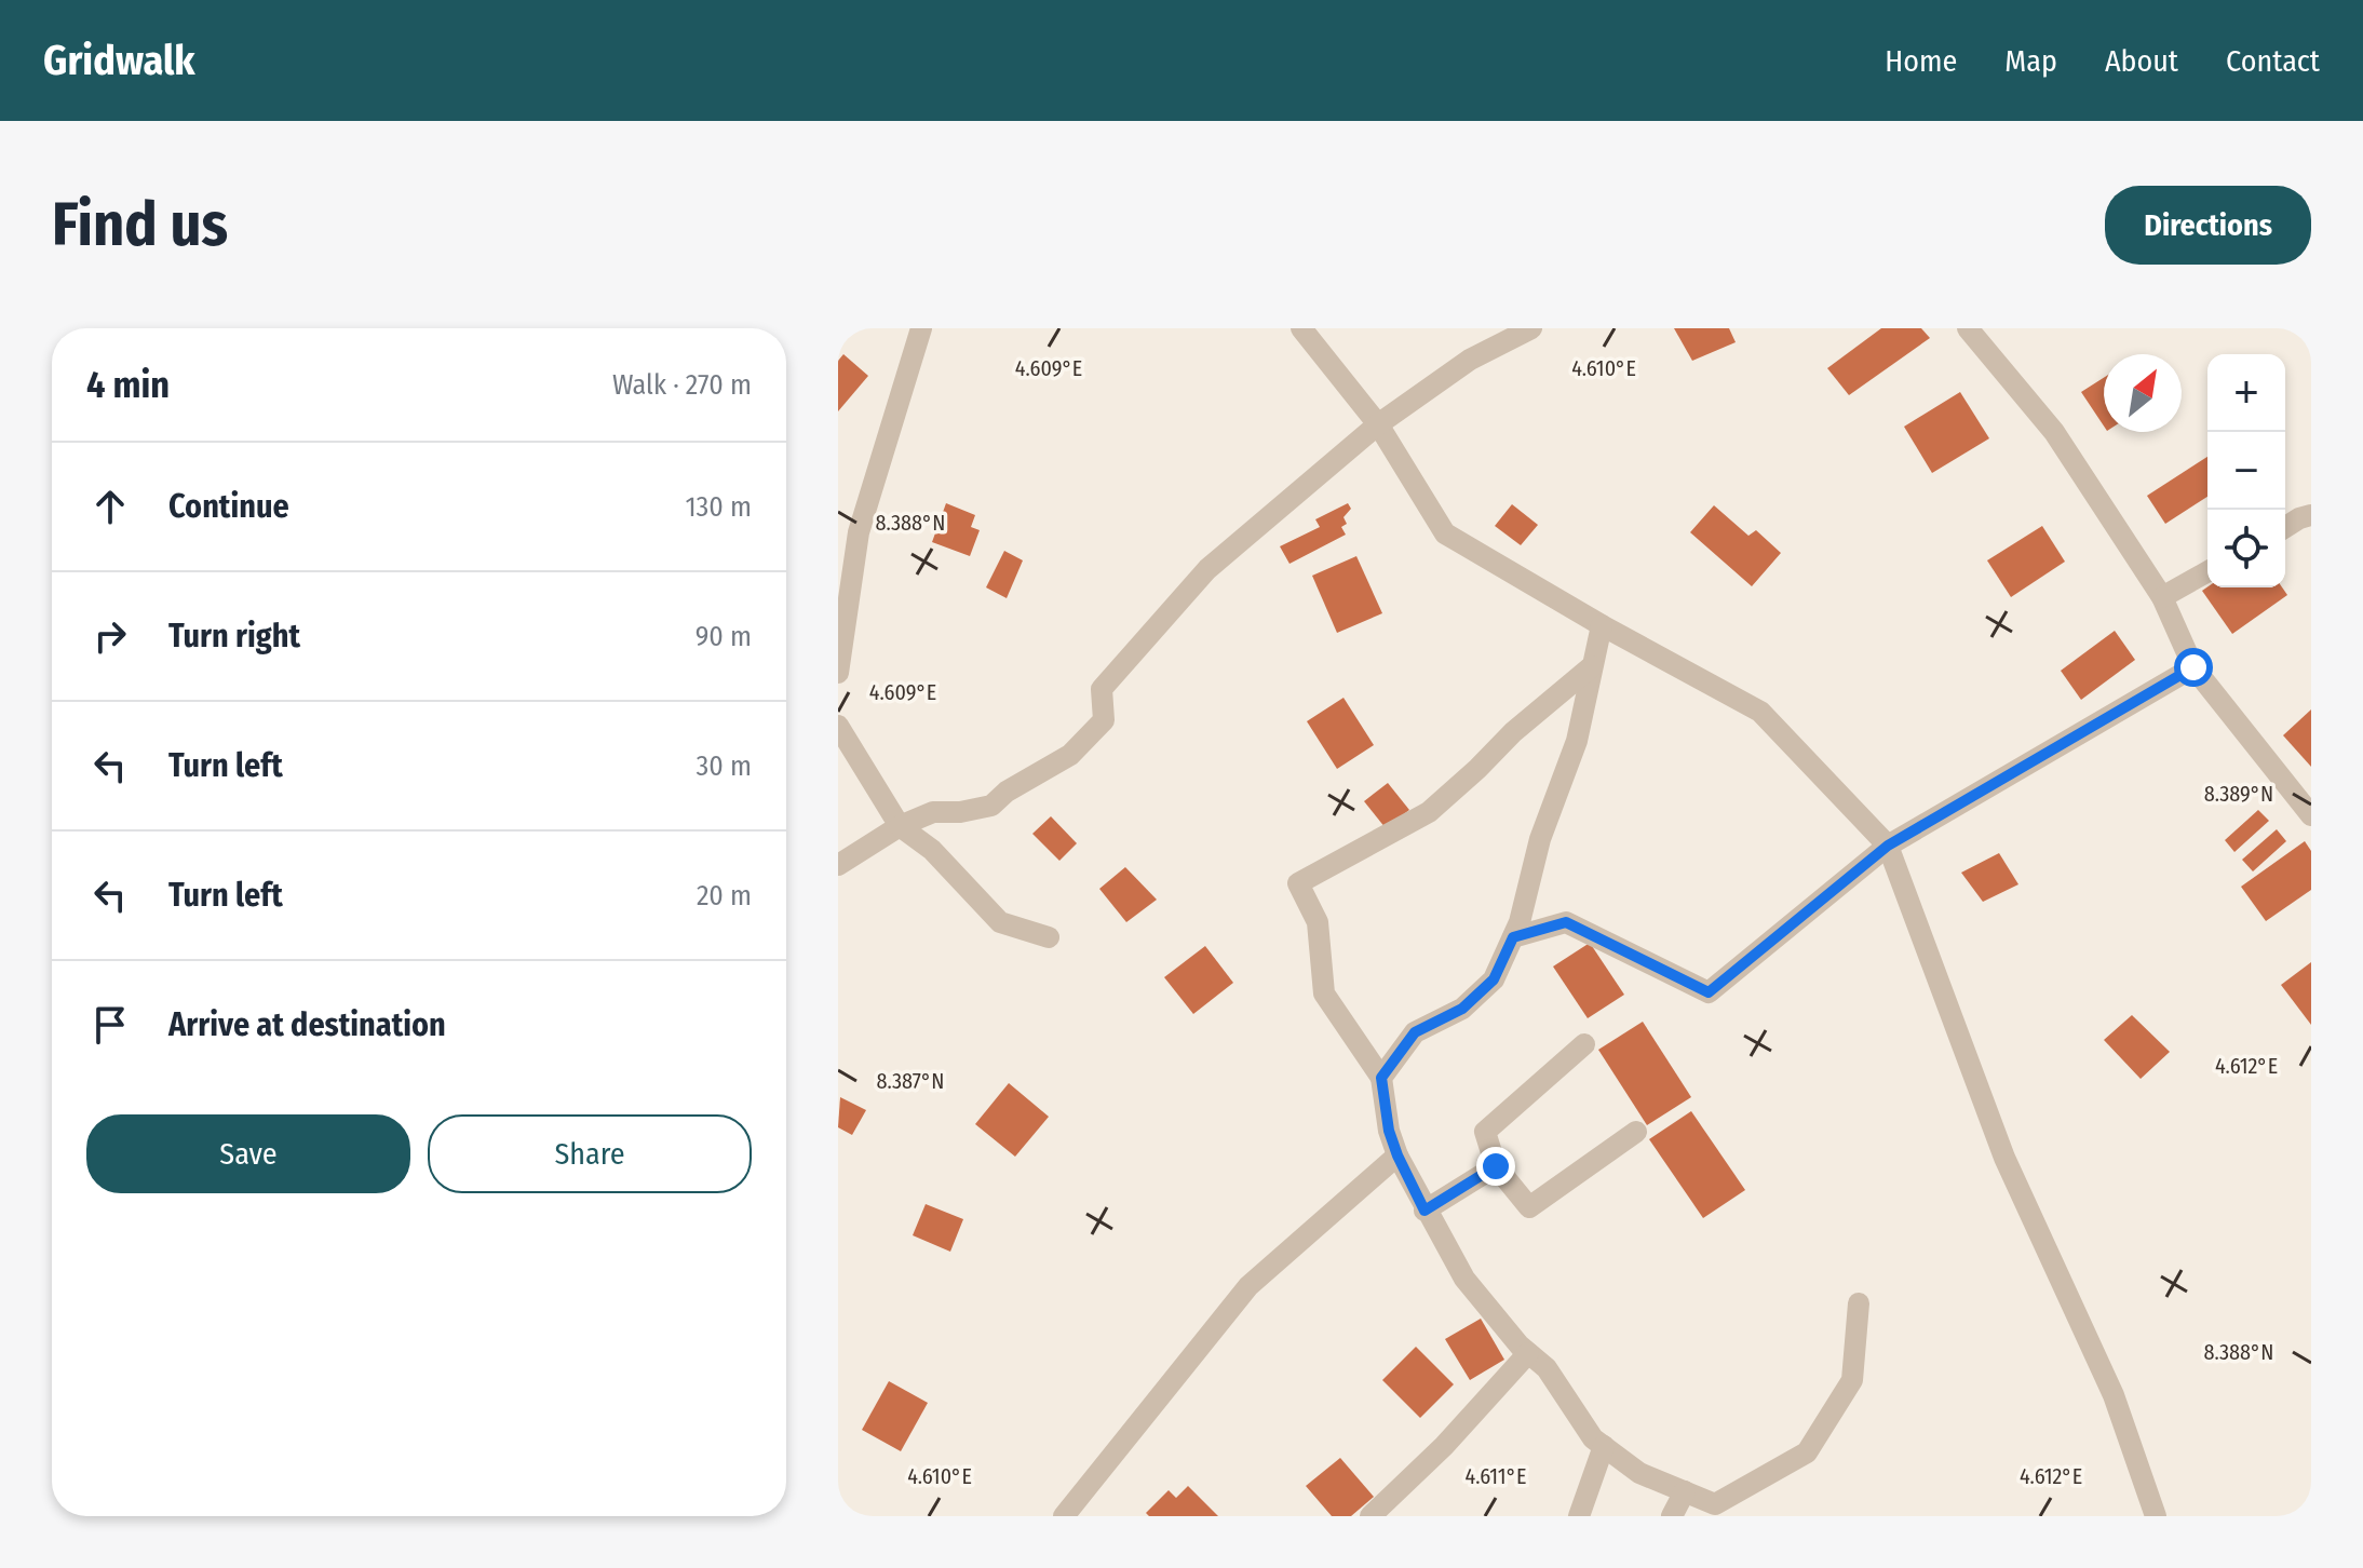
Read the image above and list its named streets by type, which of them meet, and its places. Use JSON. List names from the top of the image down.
{
  "north": "top right",
  "page": {
    "header": "Gridwalk",
    "nav": [
      "Home",
      "Map",
      "About",
      "Contact"
    ],
    "buttons": [
      "Directions",
      ["Save", "Share"]
    ],
    "title": "Find us",
    "heading": ["4 min", "Walk · 270 m"],
    "map_buttons": ["+", "−"],
    "list": [
      ["Continue", "130 m"],
      ["Turn right", "90 m"],
      ["Turn left", "30 m"],
      ["Turn left", "20 m"],
      "Arrive at destination"
    ]
  },
  "coordinates": [
    "4.609°E",
    "4.610°E",
    "8.388°N",
    "8.389°N",
    "4.612°E",
    "8.387°N",
    "4.611°E"
  ]
}
